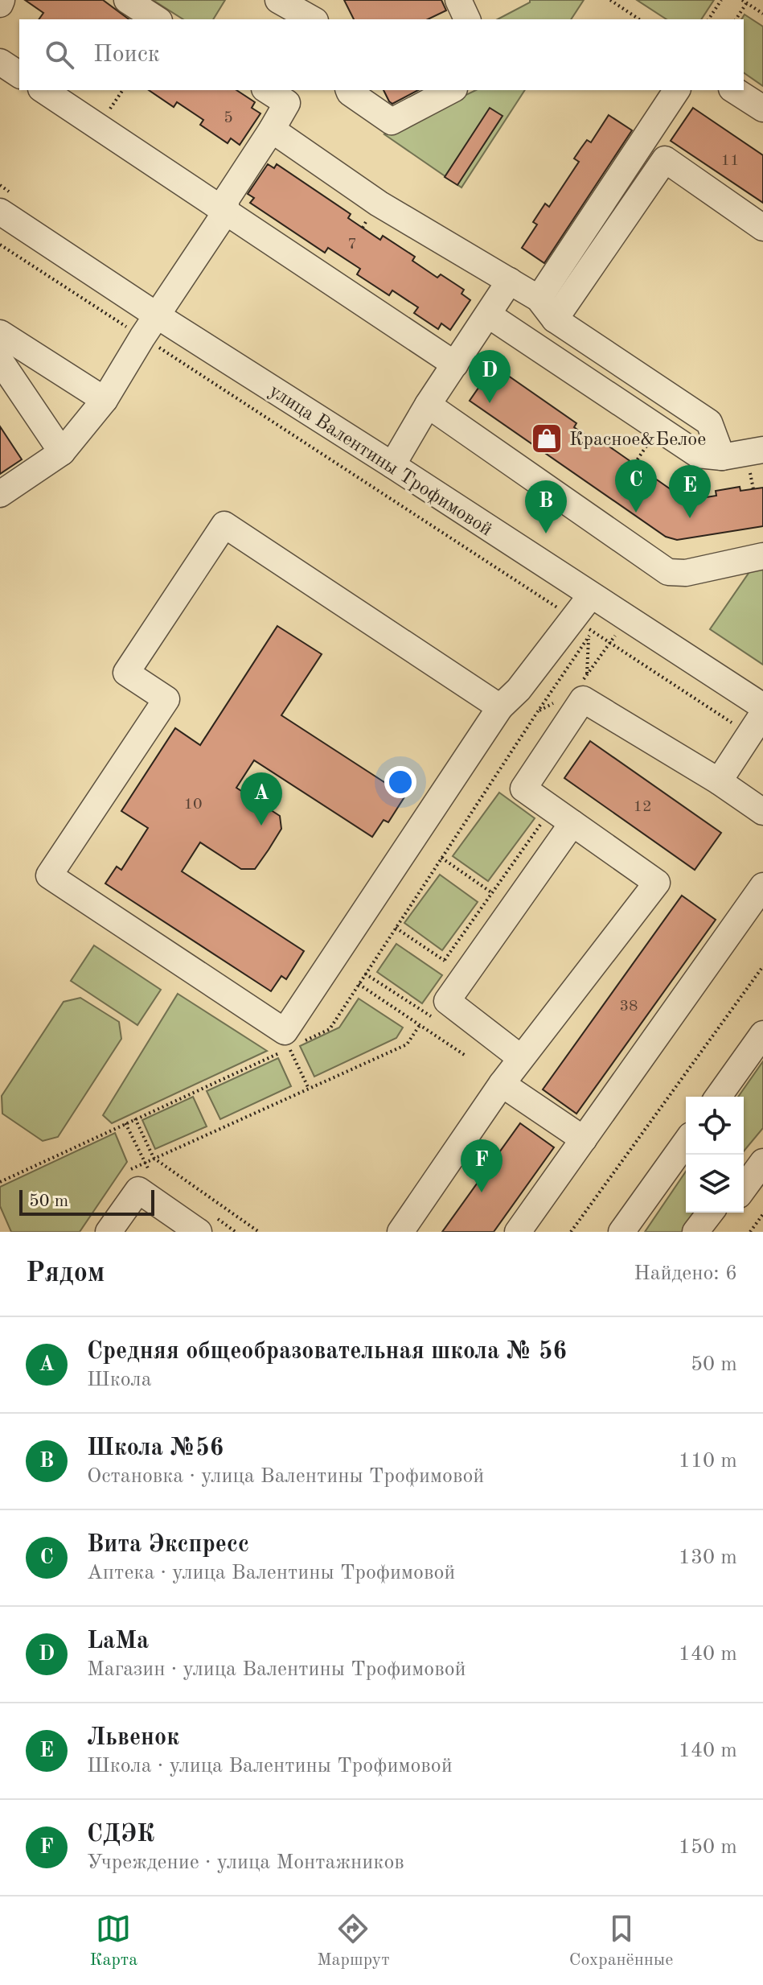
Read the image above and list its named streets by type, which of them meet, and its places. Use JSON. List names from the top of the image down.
{
  "streets": {
    "street": ["улица Валентины Трофимовой"]
  },
  "places": {
    "shop": ["Красное&Белое"]
  },
  "house_numbers": [
    "5",
    "11",
    "7",
    "10",
    "12",
    "38"
  ],
  "scale_bar": "50 m",
  "page": {
    "search": "Поиск",
    "pins": [
      "D",
      "C",
      "E",
      "B",
      "A",
      "F"
    ],
    "scale": "50 m",
    "heading": ["Рядом", "Найдено: 6"],
    "list": [
      {
        "mark": "A",
        "name": "Средняя общеобразовательная школа № 56",
        "note": "Школа",
        "value": "50 m"
      },
      {
        "mark": "B",
        "name": "Школа №56",
        "note": "Остановка · улица Валентины Трофимовой",
        "value": "110 m"
      },
      {
        "mark": "C",
        "name": "Вита Экспресс",
        "note": "Аптека · улица Валентины Трофимовой",
        "value": "130 m"
      },
      {
        "mark": "D",
        "name": "LaMa",
        "note": "Магазин · улица Валентины Трофимовой",
        "value": "140 m"
      },
      {
        "mark": "E",
        "name": "Львенок",
        "note": "Школа · улица Валентины Трофимовой",
        "value": "140 m"
      },
      {
        "mark": "F",
        "name": "СДЭК",
        "note": "Учреждение · улица Монтажников",
        "value": "150 m"
      }
    ],
    "nav": ["Карта", "Маршрут", "Сохранённые"]
  }
}
